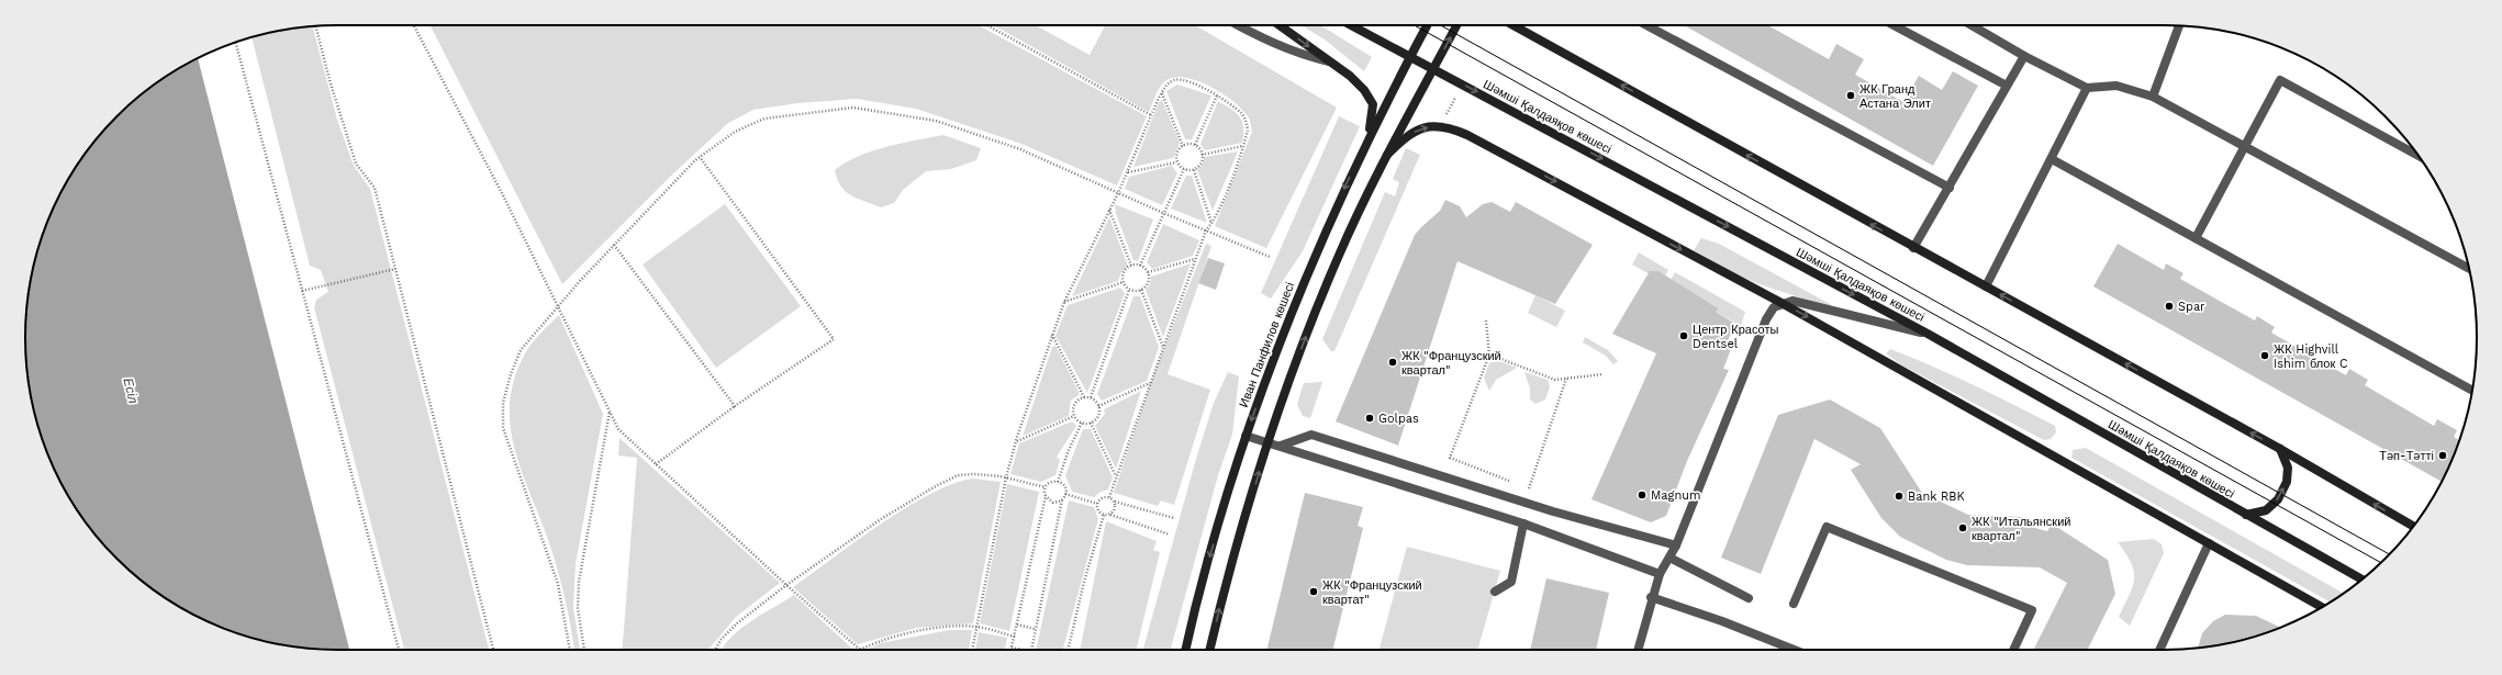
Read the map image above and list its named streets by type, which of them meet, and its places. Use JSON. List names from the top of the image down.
{
  "streets": {
    "street": ["Шәмші Қалдаяқов көшесі", "Иван Панфилов көшесі"]
  },
  "crossings": [
    ["Шәмші Қалдаяқов көшесі", "Иван Панфилов көшесі"]
  ],
  "water": ["Есіл"],
  "places": [
    "ЖК Гранд Астана Элит",
    "Spar",
    "Центр Красоты Dentsel",
    "ЖК Highvill Ishim блок C",
    "ЖК \"Французский квартал\"",
    "Golpas",
    "Тәп-Тәтті",
    "Magnum",
    "Bank RBK",
    "ЖК \"Итальянский квартал\"",
    "ЖК \"Французский квартат\""
  ]
}
